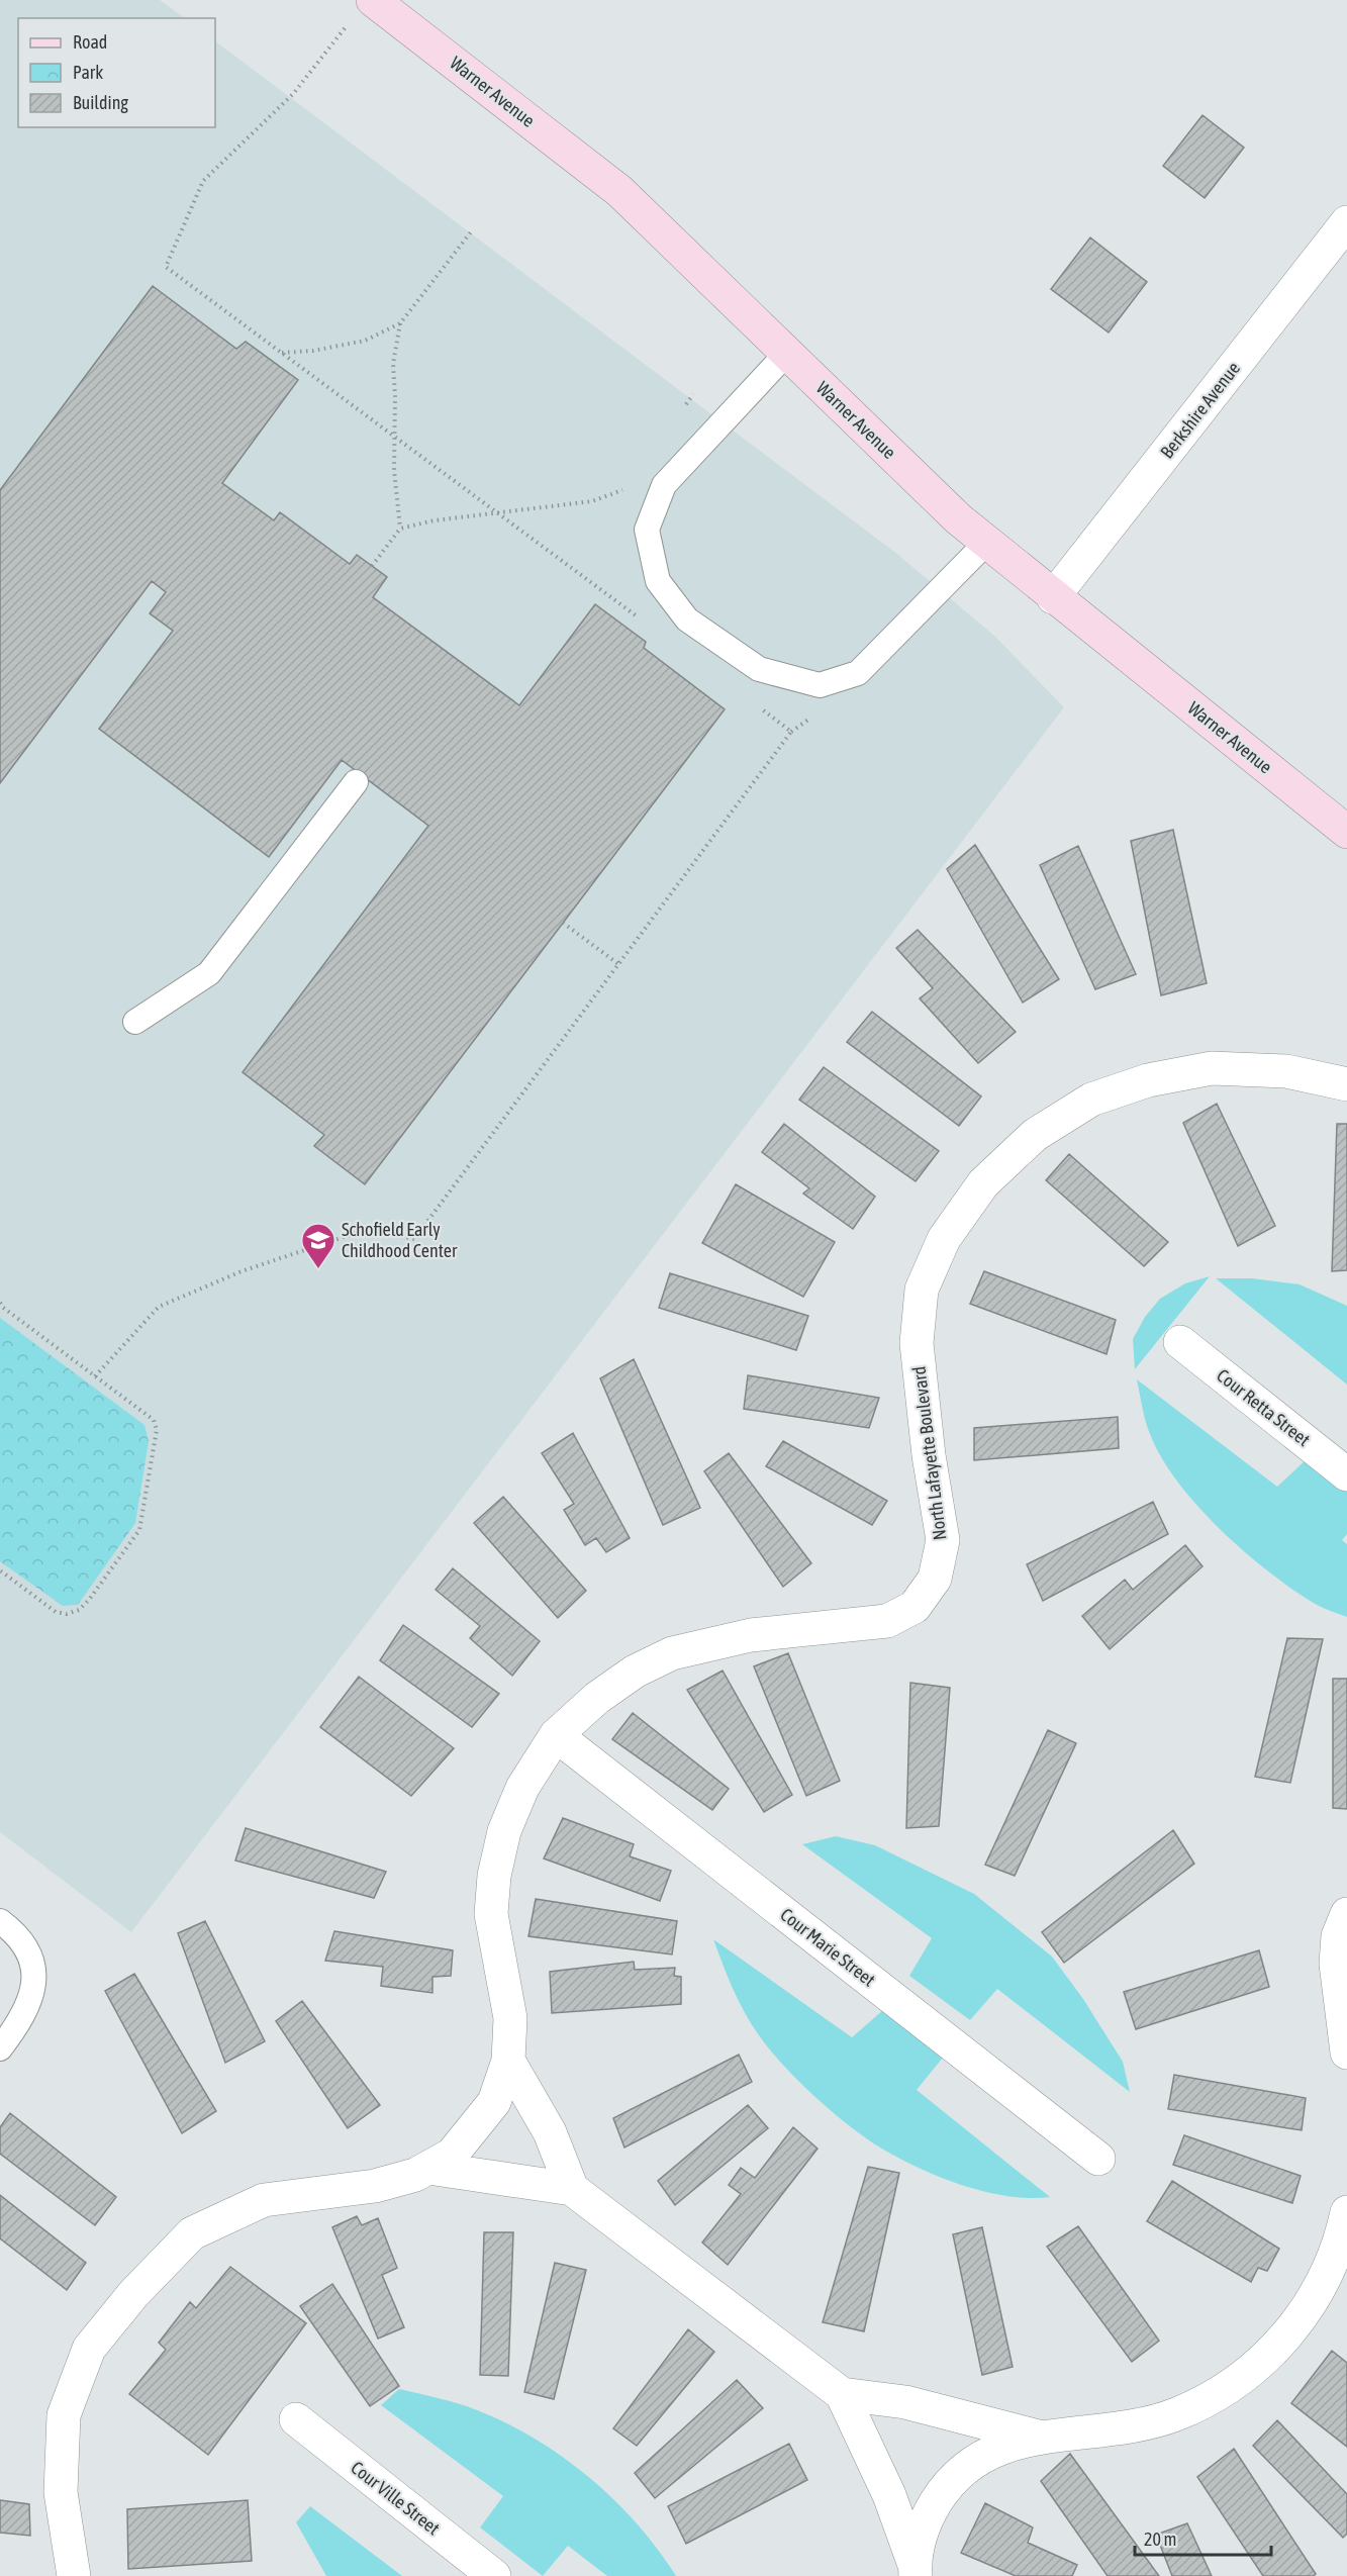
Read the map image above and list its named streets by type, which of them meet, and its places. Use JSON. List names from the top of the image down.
{
  "streets": {
    "street": [
      "Warner Avenue",
      "Berkshire Avenue",
      "Cour Retta Street",
      "North Lafayette Boulevard",
      "Cour Marie Street",
      "Cour Ville Street"
    ]
  },
  "crossings": [
    ["Warner Avenue", "Berkshire Avenue"],
    ["North Lafayette Boulevard", "Cour Marie Street"]
  ],
  "places": {
    "school or university": ["Schofield Early Childhood Center"]
  },
  "legend": ["Road", "Park", "Building"],
  "scale_bar": "20 m"
}
